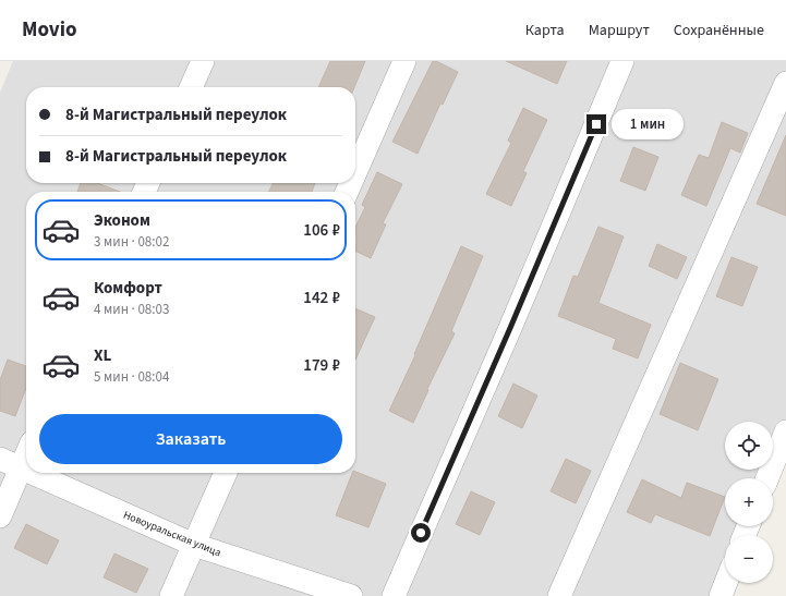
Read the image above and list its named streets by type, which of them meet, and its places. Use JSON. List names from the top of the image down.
{
  "streets": {
    "street": ["Новоуральская улица"]
  },
  "page": {
    "header": "Movio",
    "nav": ["Карта", "Маршрут", "Сохранённые"],
    "banner": ["8-й Магистральный переулок", "8-й Магистральный переулок"],
    "bubble": "1 мин",
    "list": [
      {
        "name": "Эконом",
        "note": "3 мин · 08:02",
        "value": "106 ₽"
      },
      {
        "name": "Комфорт",
        "note": "4 мин · 08:03",
        "value": "142 ₽"
      },
      {
        "name": "XL",
        "note": "5 мин · 08:04",
        "value": "179 ₽"
      }
    ],
    "buttons": "Заказать",
    "map_buttons": ["+", "−"]
  }
}
